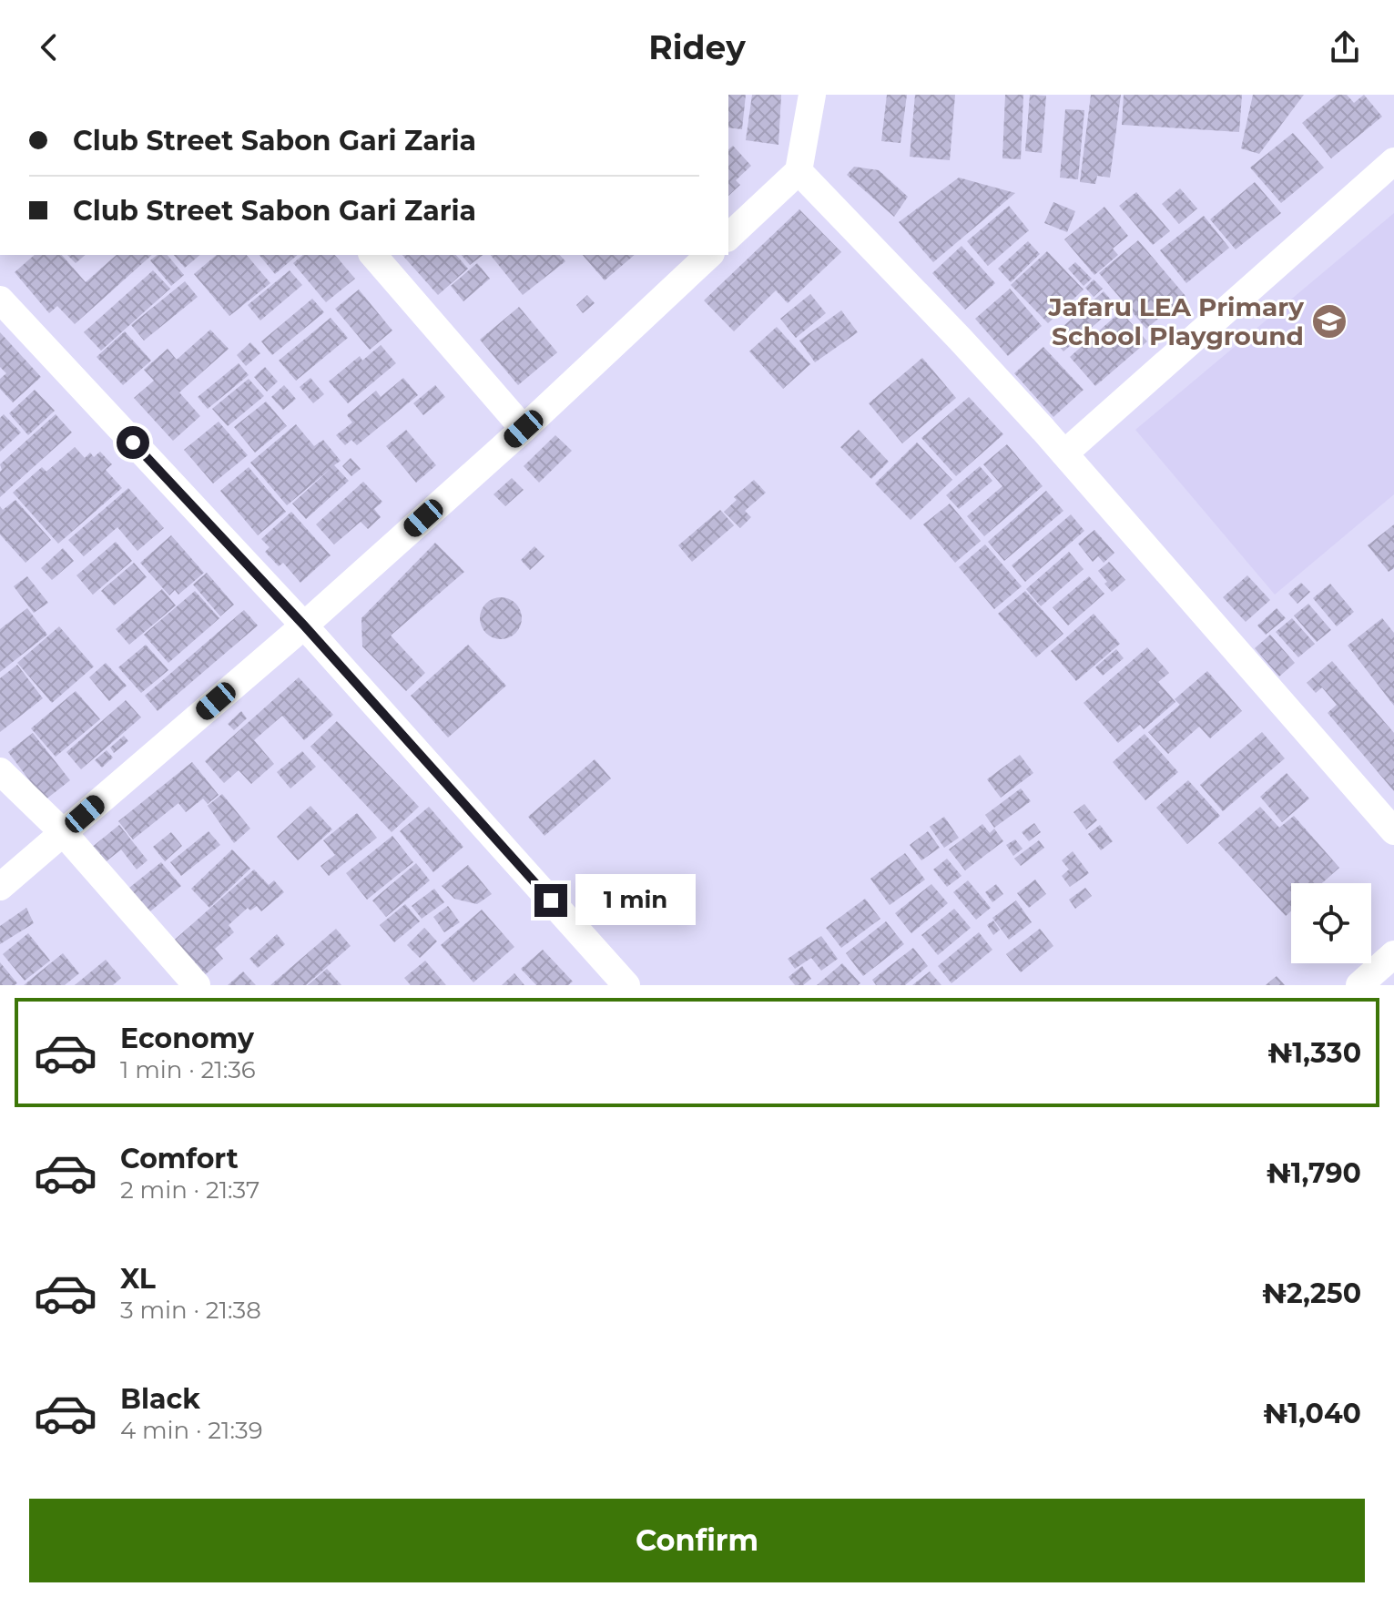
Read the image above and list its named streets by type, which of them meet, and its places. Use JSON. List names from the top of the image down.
{
  "places": {
    "school or university": ["Jafaru LEA Primary School Playground"]
  },
  "page": {
    "header": "Ridey",
    "banner": ["Club Street Sabon Gari Zaria", "Club Street Sabon Gari Zaria"],
    "bubble": "1 min",
    "list": [
      {
        "name": "Economy",
        "note": "1 min · 21:36",
        "value": "₦1,330"
      },
      {
        "name": "Comfort",
        "note": "2 min · 21:37",
        "value": "₦1,790"
      },
      {
        "name": "XL",
        "note": "3 min · 21:38",
        "value": "₦2,250"
      },
      {
        "name": "Black",
        "note": "4 min · 21:39",
        "value": "₦1,040"
      }
    ],
    "buttons": "Confirm"
  }
}
